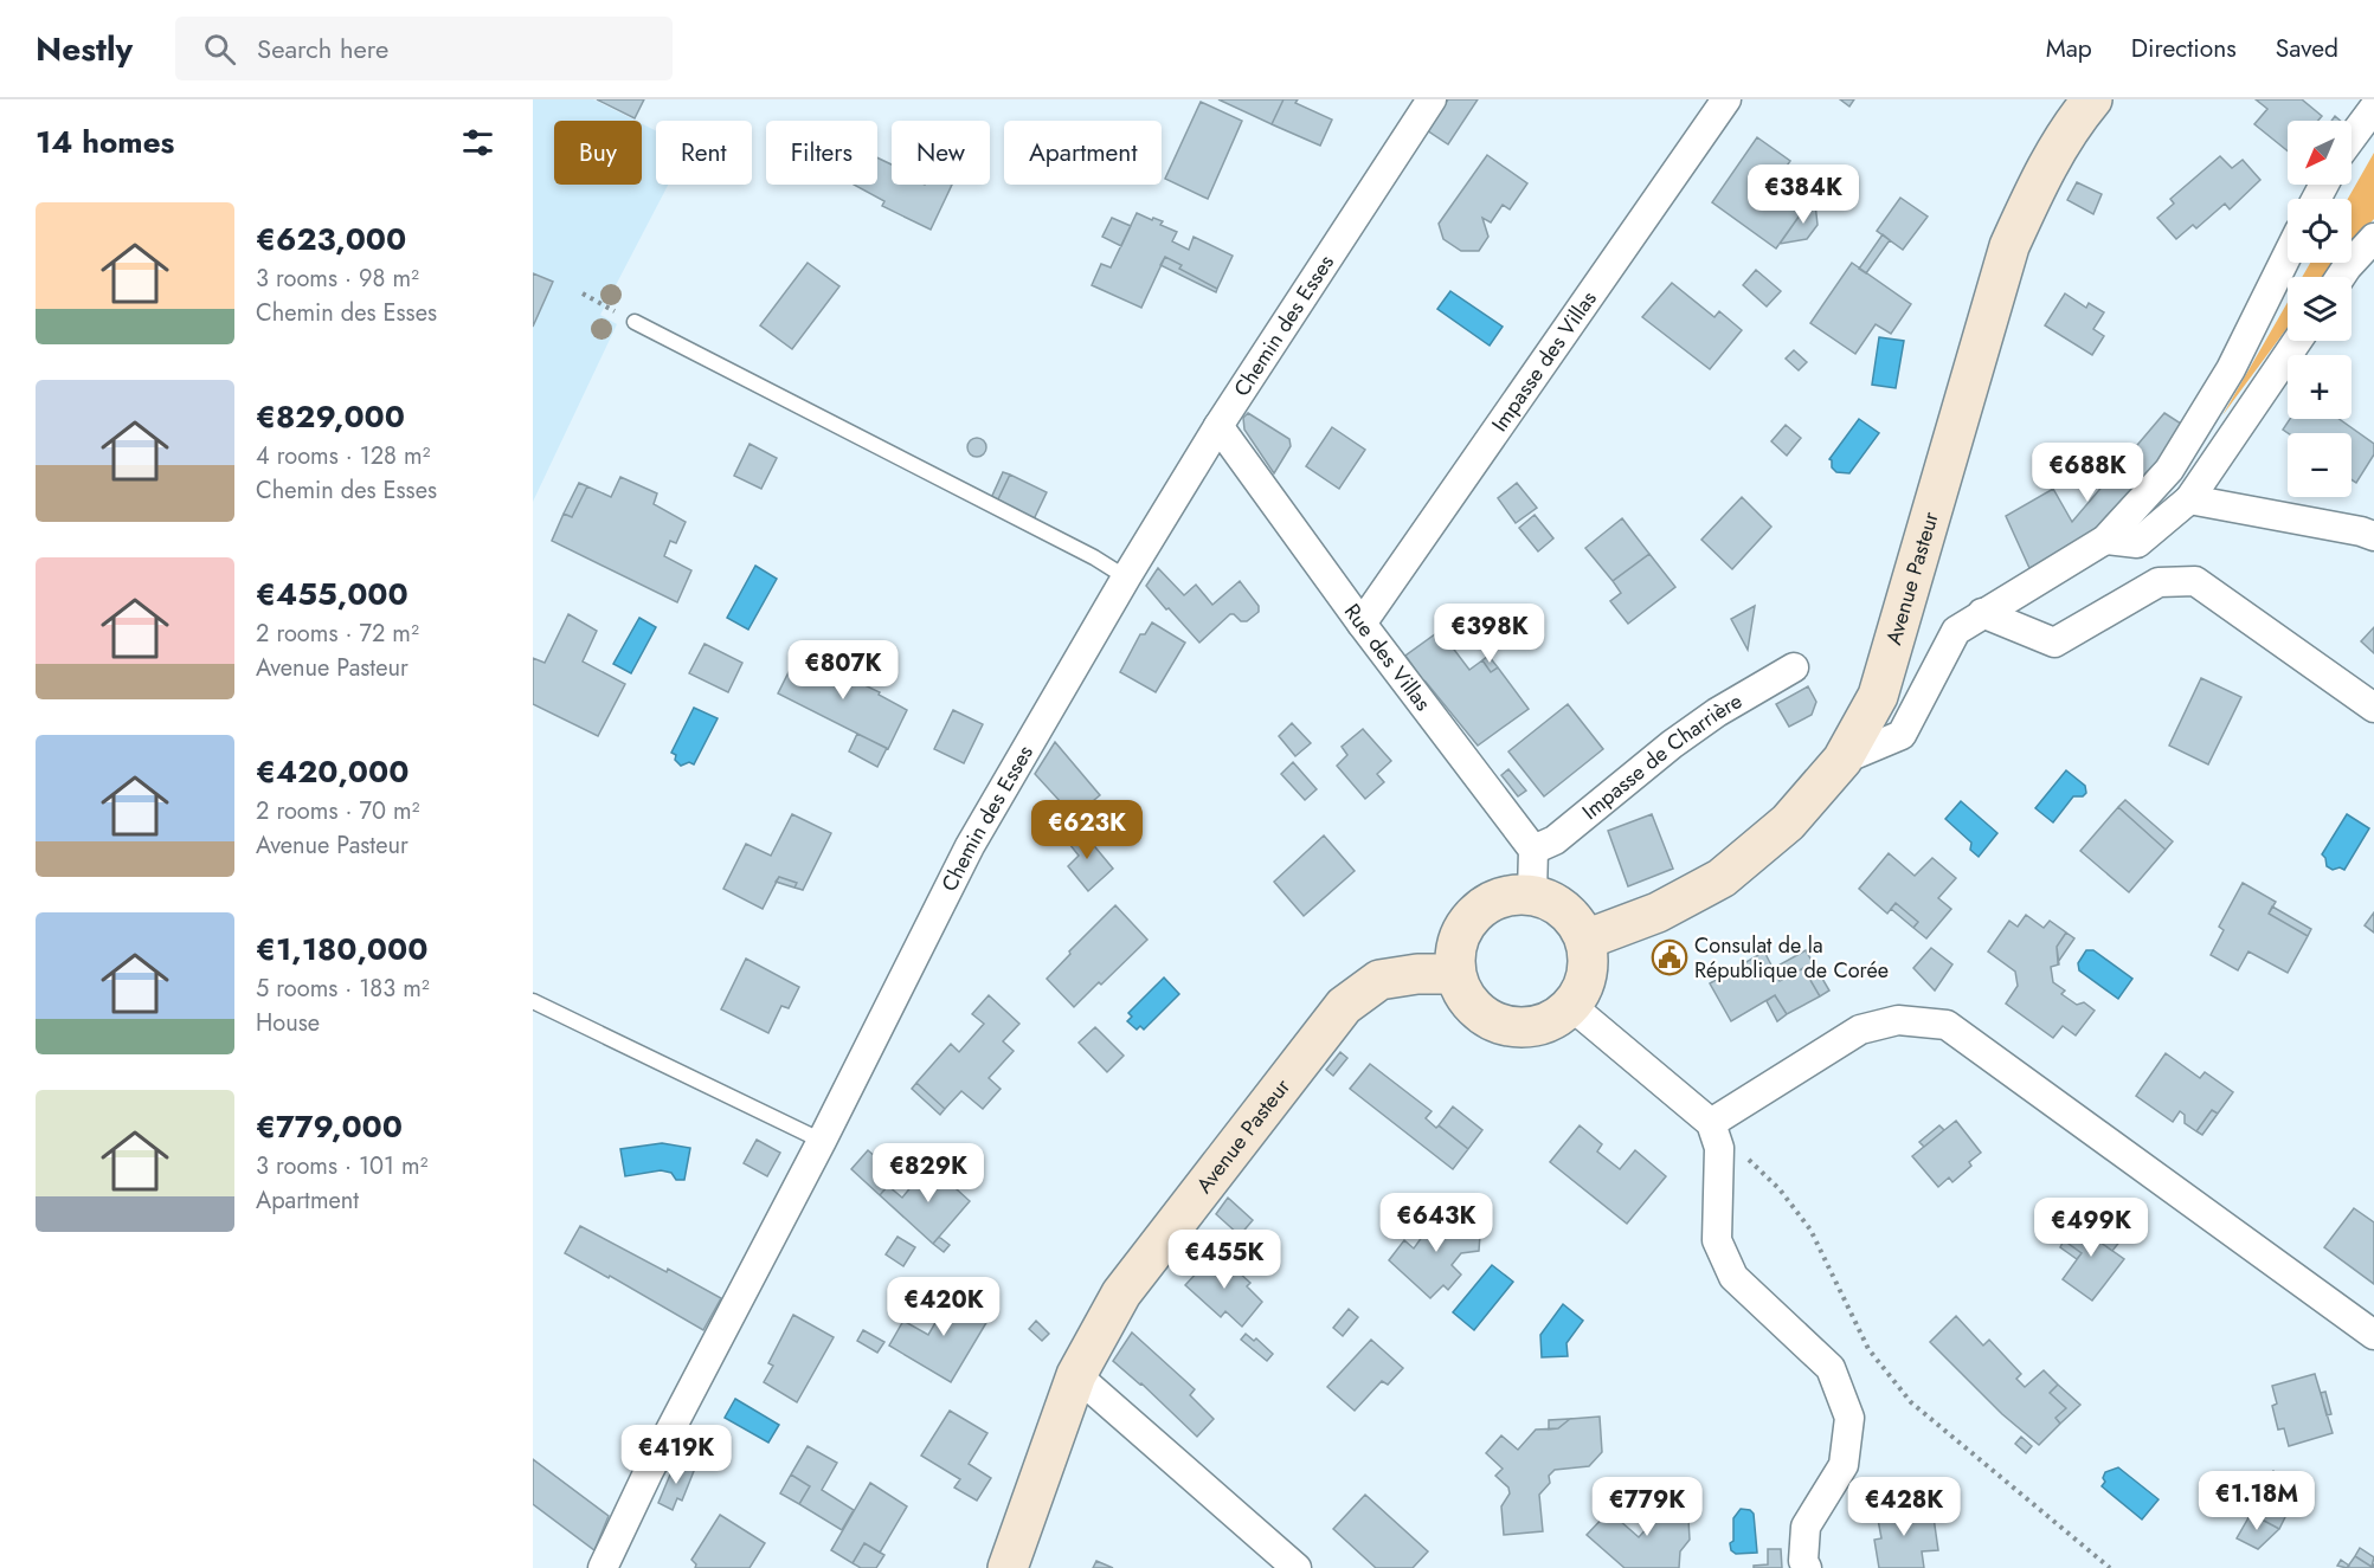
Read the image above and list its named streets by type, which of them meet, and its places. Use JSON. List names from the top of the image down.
{
  "streets": {
    "main road": ["Avenue Pasteur"],
    "street": [
      "Chemin des Esses",
      "Impasse des Villas",
      "Rue des Villas",
      "Impasse de Charrière"
    ]
  },
  "crossings": [
    ["Chemin des Esses", "Rue des Villas"],
    ["Impasse des Villas", "Rue des Villas"],
    ["Rue des Villas", "Impasse de Charrière"]
  ],
  "places": {
    "public building": ["Consulat de la République de Corée"]
  },
  "north": "bottom left",
  "page": {
    "header": "Nestly",
    "search": "Search here",
    "nav": ["Map", "Directions", "Saved"],
    "heading": "14 homes",
    "map_buttons": ["+", "−"],
    "chip": [
      "Buy",
      "Rent",
      "Filters",
      "New",
      "Apartment"
    ],
    "price": [
      "€384K",
      "€688K",
      "€398K",
      "€807K",
      "€623K",
      "€829K",
      "€643K",
      "€499K",
      "€455K",
      "€420K",
      "€419K",
      "€1.18M",
      "€779K",
      "€428K"
    ],
    "list": [
      {
        "name": "€623,000",
        "note": "3 rooms · 98 m² · Chemin des Esses"
      },
      {
        "name": "€829,000",
        "note": "4 rooms · 128 m² · Chemin des Esses"
      },
      {
        "name": "€455,000",
        "note": "2 rooms · 72 m² · Avenue Pasteur"
      },
      {
        "name": "€420,000",
        "note": "2 rooms · 70 m² · Avenue Pasteur"
      },
      {
        "name": "€1,180,000",
        "note": "5 rooms · 183 m² · House"
      },
      {
        "name": "€779,000",
        "note": "3 rooms · 101 m² · Apartment"
      }
    ]
  }
}
